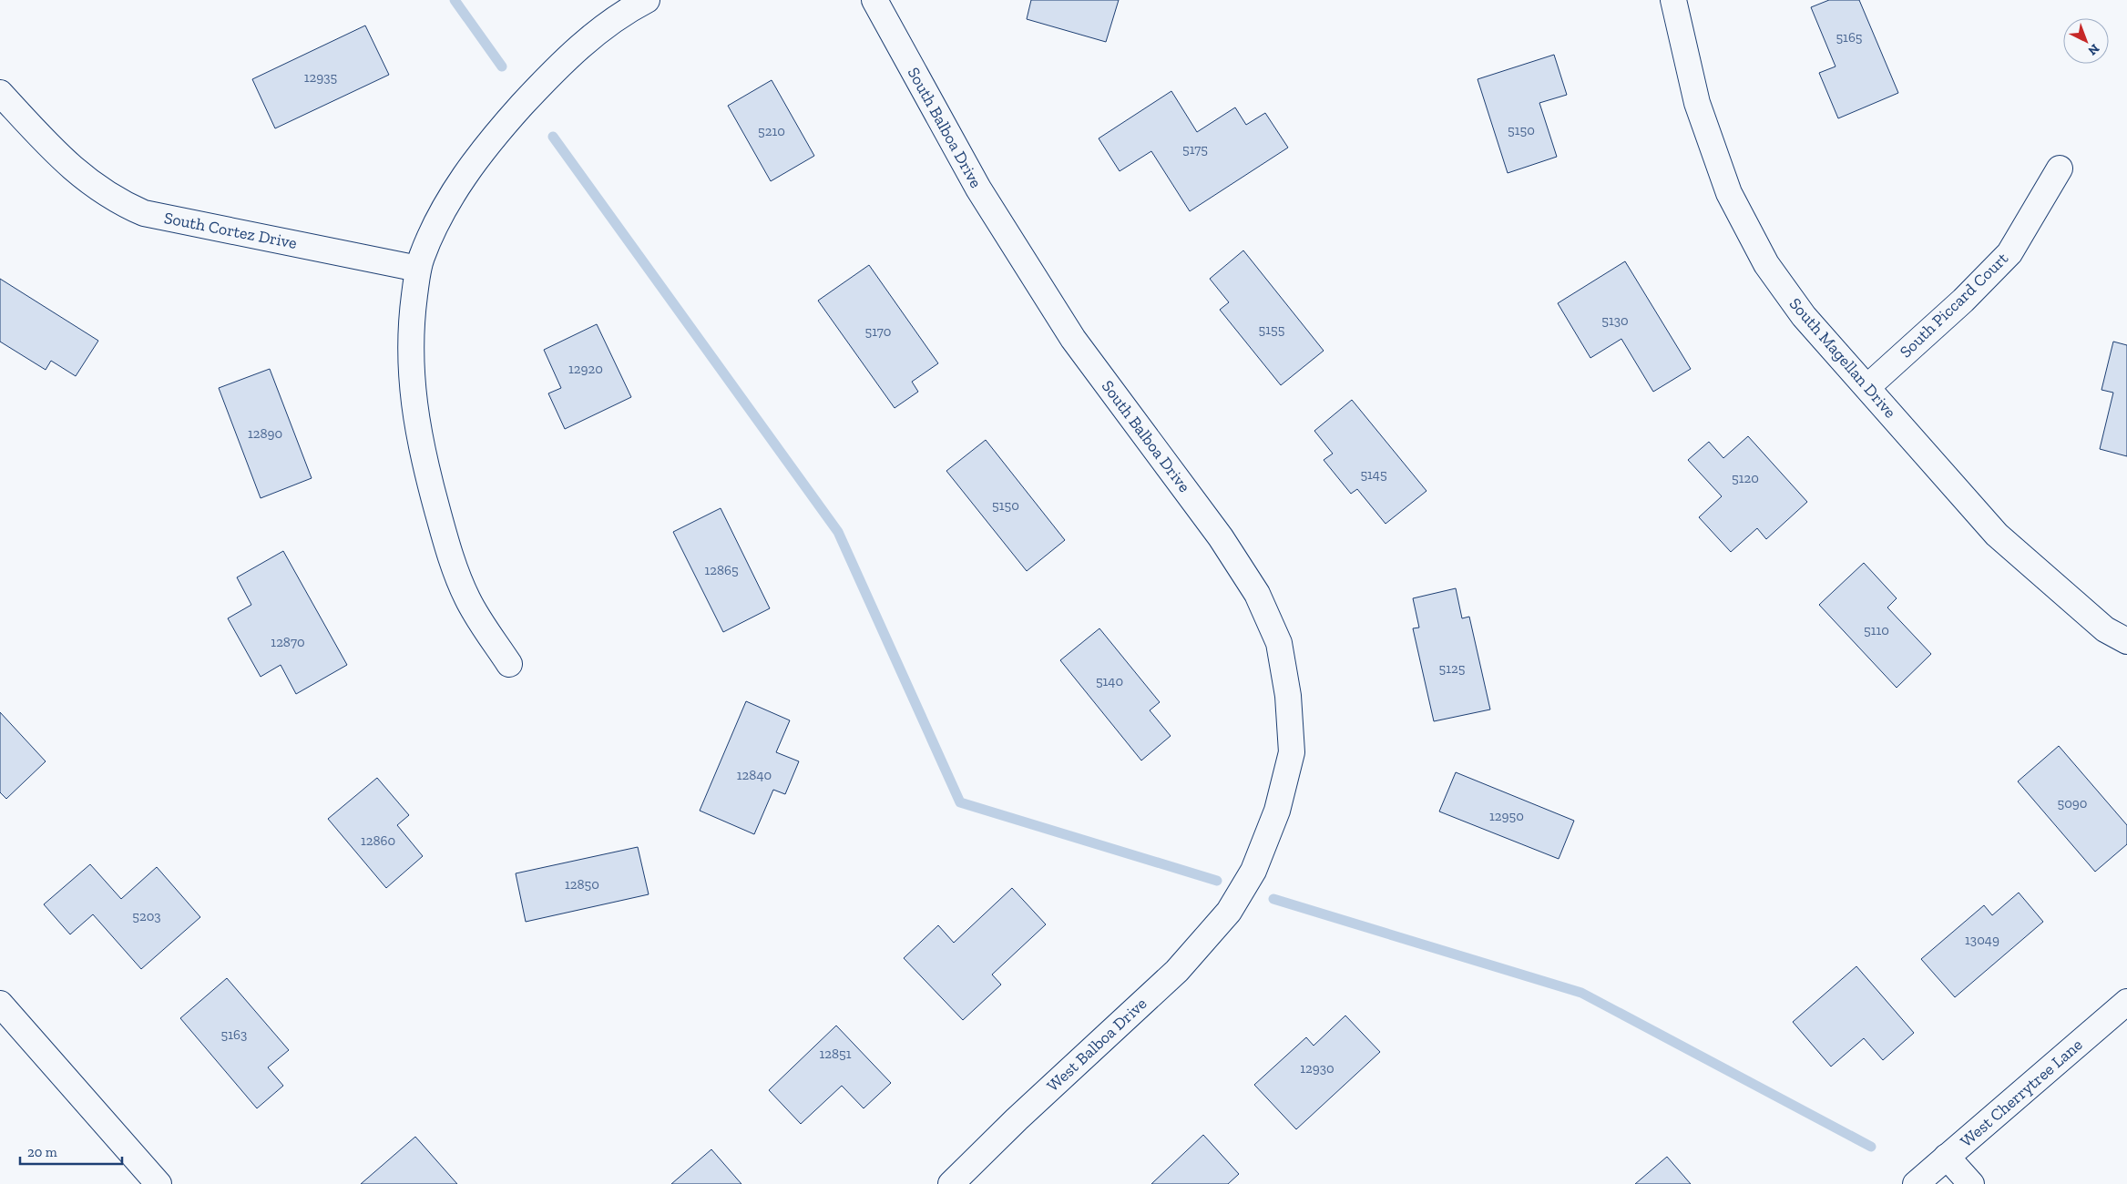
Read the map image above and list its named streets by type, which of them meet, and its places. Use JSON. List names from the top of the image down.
{
  "streets": {
    "street": [
      "South Balboa Drive",
      "South Cortez Drive",
      "South Piccard Court",
      "South Magellan Drive",
      "West Balboa Drive",
      "West Cherrytree Lane"
    ]
  },
  "crossings": [
    ["South Balboa Drive", "West Balboa Drive"],
    ["South Piccard Court", "South Magellan Drive"]
  ],
  "house_numbers": [
    "5165",
    "12935",
    "5150",
    "5210",
    "5175",
    "5130",
    "5155",
    "5170",
    "12920",
    "12890",
    "5145",
    "5120",
    "5150",
    "12865",
    "5110",
    "12870",
    "5125",
    "5140",
    "12840",
    "5090",
    "12950",
    "12860",
    "12850",
    "5203",
    "13049",
    "5163",
    "12851",
    "12930"
  ],
  "scale_bar": "20 m",
  "north": "bottom right"
}
